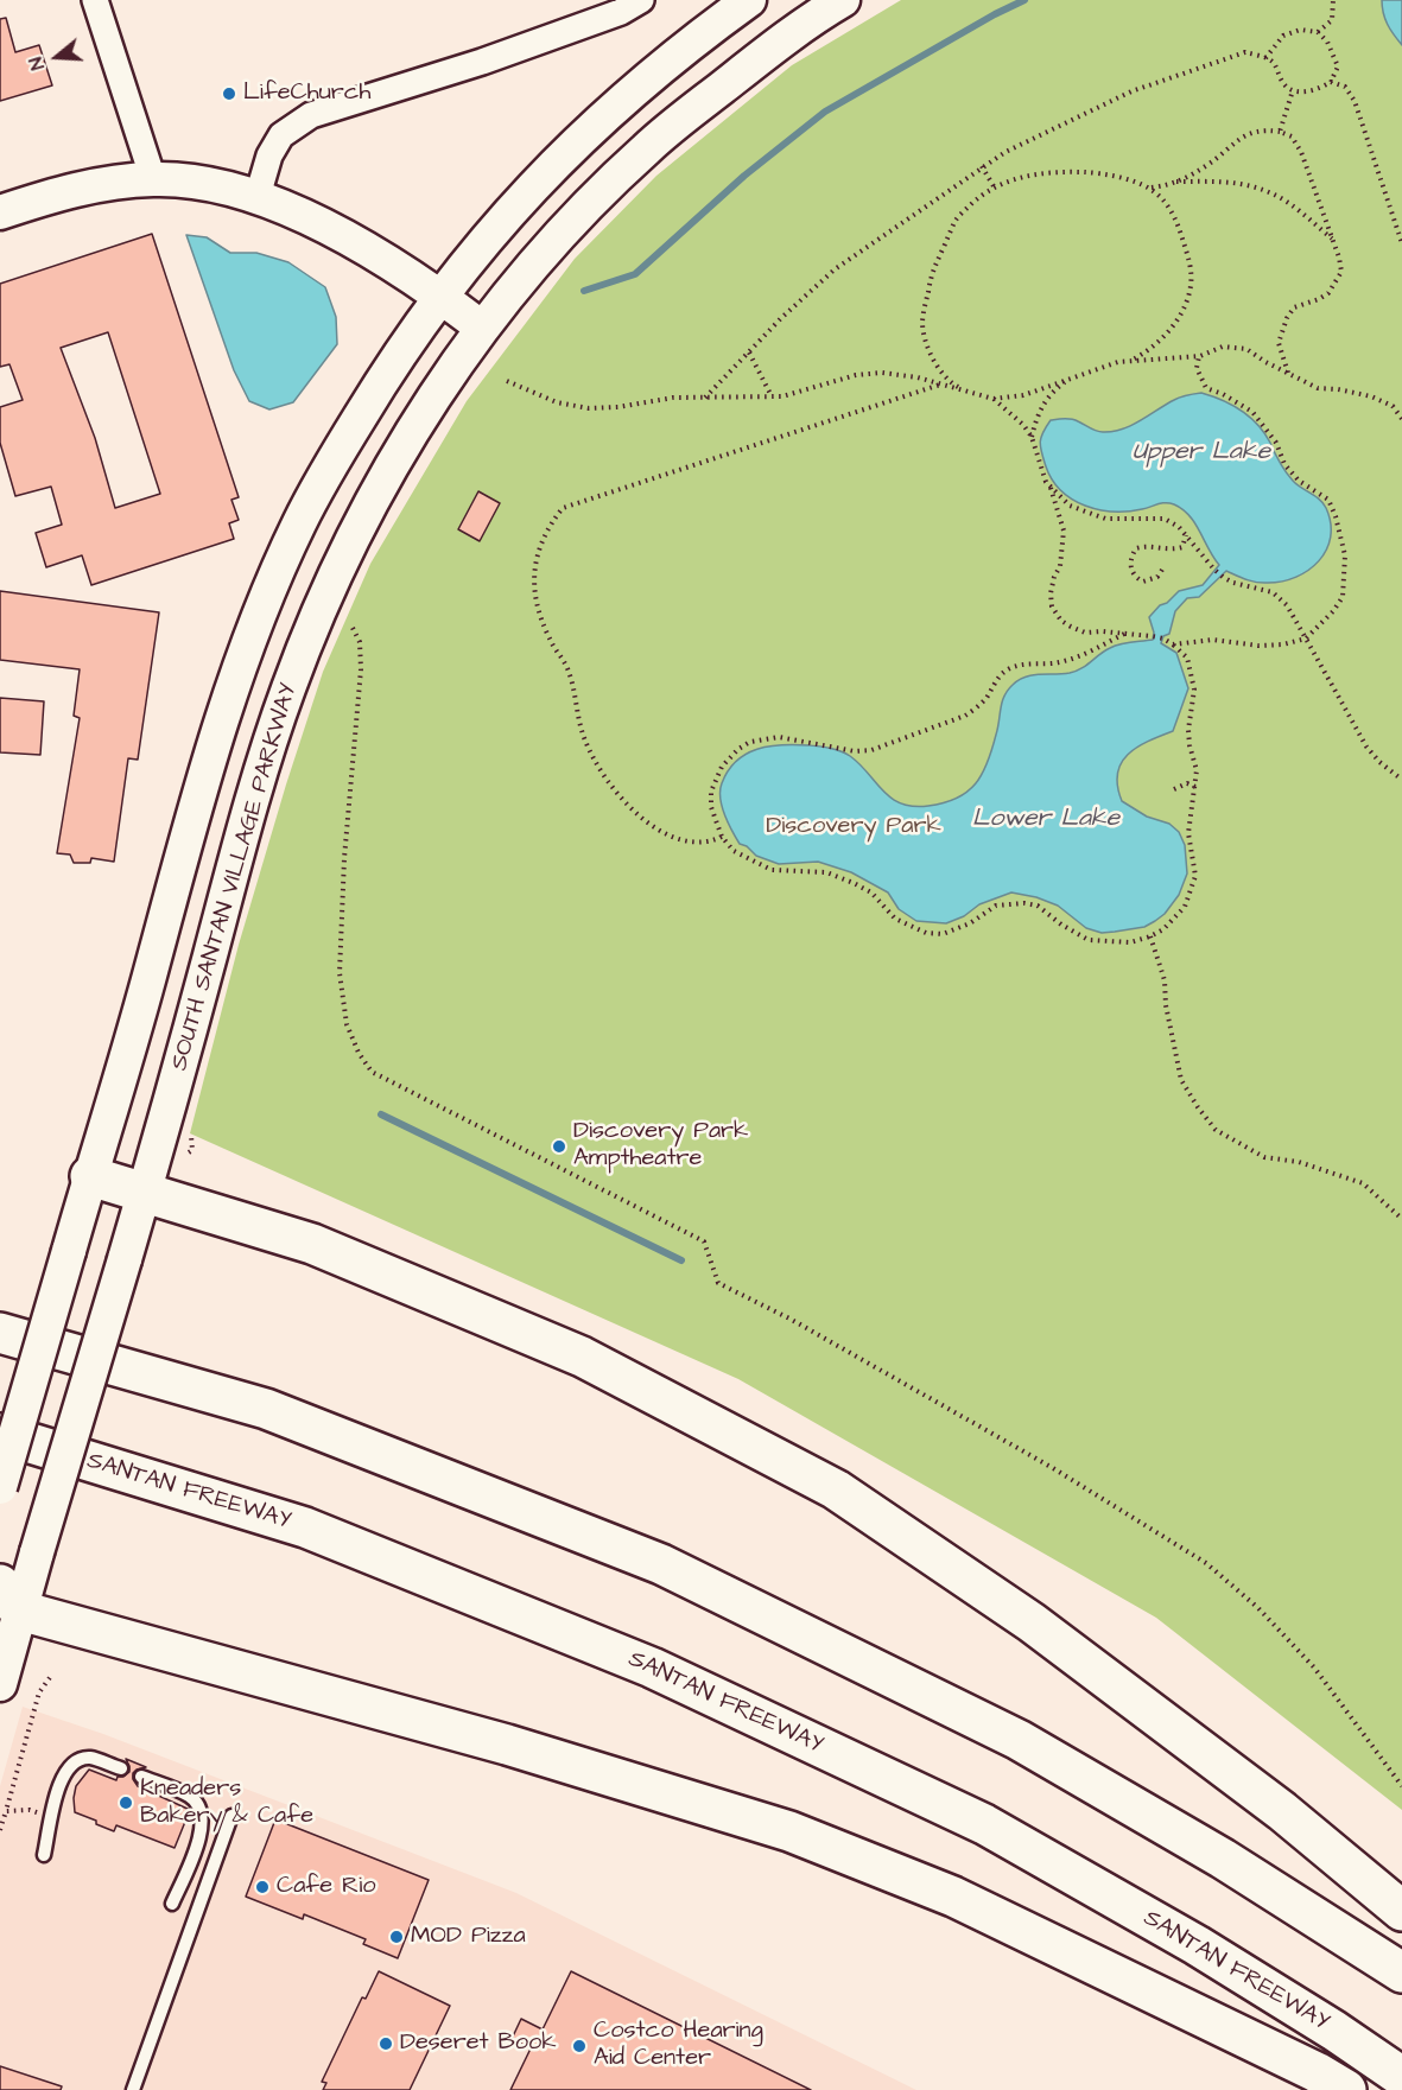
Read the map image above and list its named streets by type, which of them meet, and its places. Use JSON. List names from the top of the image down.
{
  "streets": {
    "highway": ["SANTAN FREEWAY"],
    "main road": ["SOUTH SANTAN VILLAGE PARKWAY"]
  },
  "water": ["Upper Lake", "Lower Lake"],
  "parks": ["Discovery Park"],
  "places": [
    "LifeChurch",
    "Discovery Park Amptheatre",
    "Kneaders Bakery & Cafe",
    "Cafe Rio",
    "MOD Pizza",
    "Deseret Book",
    "Costco Hearing Aid Center"
  ],
  "north": "left"
}
